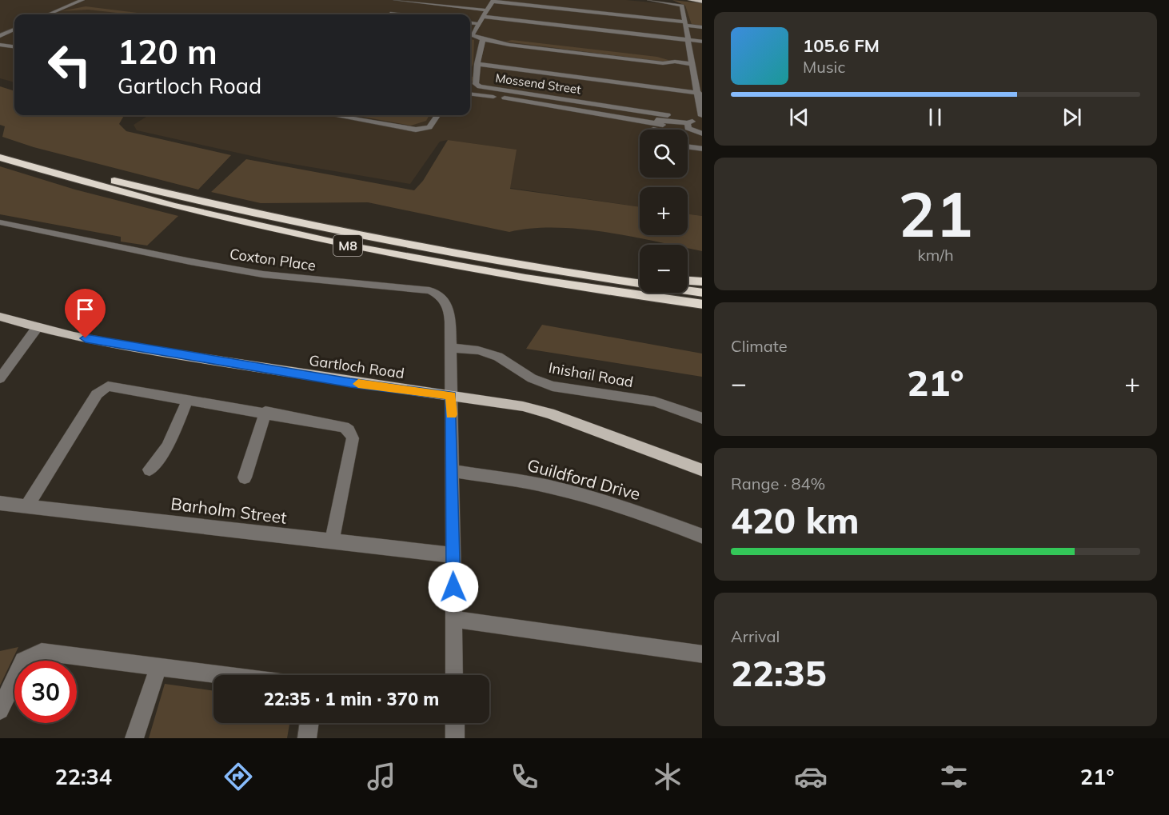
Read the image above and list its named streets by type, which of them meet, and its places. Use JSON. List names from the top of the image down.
{
  "streets": {
    "highway": ["M8"],
    "main road": ["Gartloch Road"],
    "street": [
      "Mossend Street",
      "Coxton Place",
      "Inishail Road",
      "Guildford Drive",
      "Barholm Street"
    ]
  },
  "crossings": [
    ["Coxton Place", "Gartloch Road"],
    ["Coxton Place", "Inishail Road"],
    ["Coxton Place", "Guildford Drive"],
    ["Coxton Place", "Barholm Street"]
  ],
  "page": {
    "turn": ["120 m", "Gartloch Road"],
    "song": ["105.6 FM", "Music"],
    "map_buttons": ["+", "−"],
    "tile": [
      ["21", "km/h"],
      "Climate",
      ["Range · 84%", "420 km"],
      ["Arrival", "22:35"]
    ],
    "heat": ["−", "21°", "+"],
    "limit": "30",
    "trip": "22:35 · 1 min · 370 m",
    "tabs": ["22:34", "21°"]
  }
}
